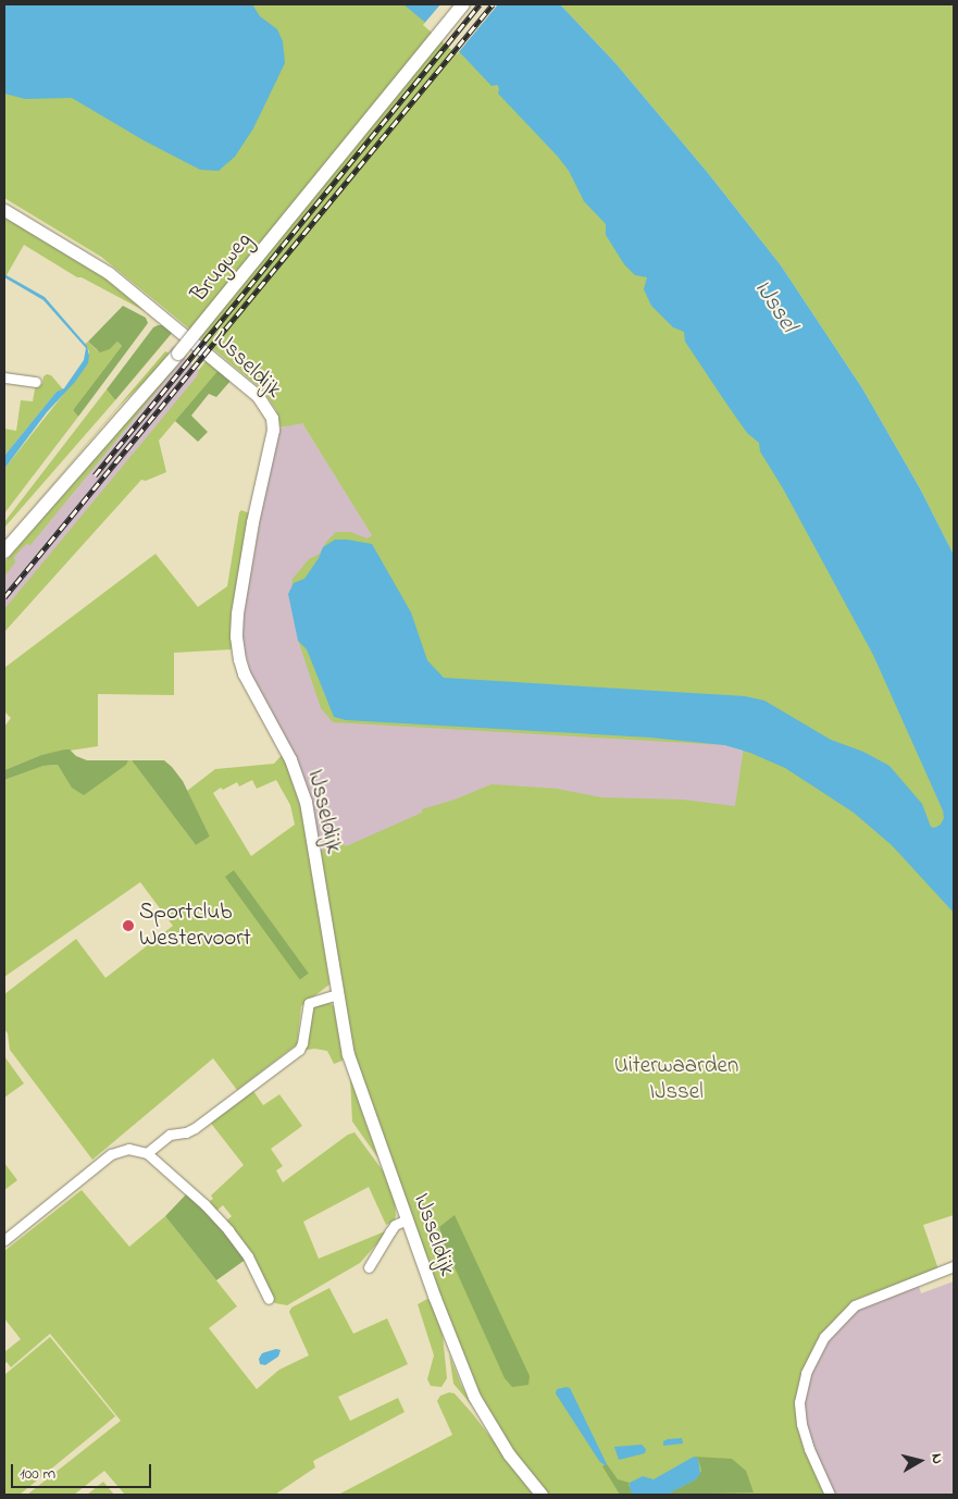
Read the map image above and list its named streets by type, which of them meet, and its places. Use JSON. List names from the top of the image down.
{
  "streets": {
    "main road": ["Brugweg"],
    "street": ["IJsseldijk"]
  },
  "water": ["IJssel"],
  "parks": ["Uiterwaarden IJssel"],
  "places": ["Sportclub Westervoort"],
  "scale_bar": "100 m",
  "north": "right"
}
